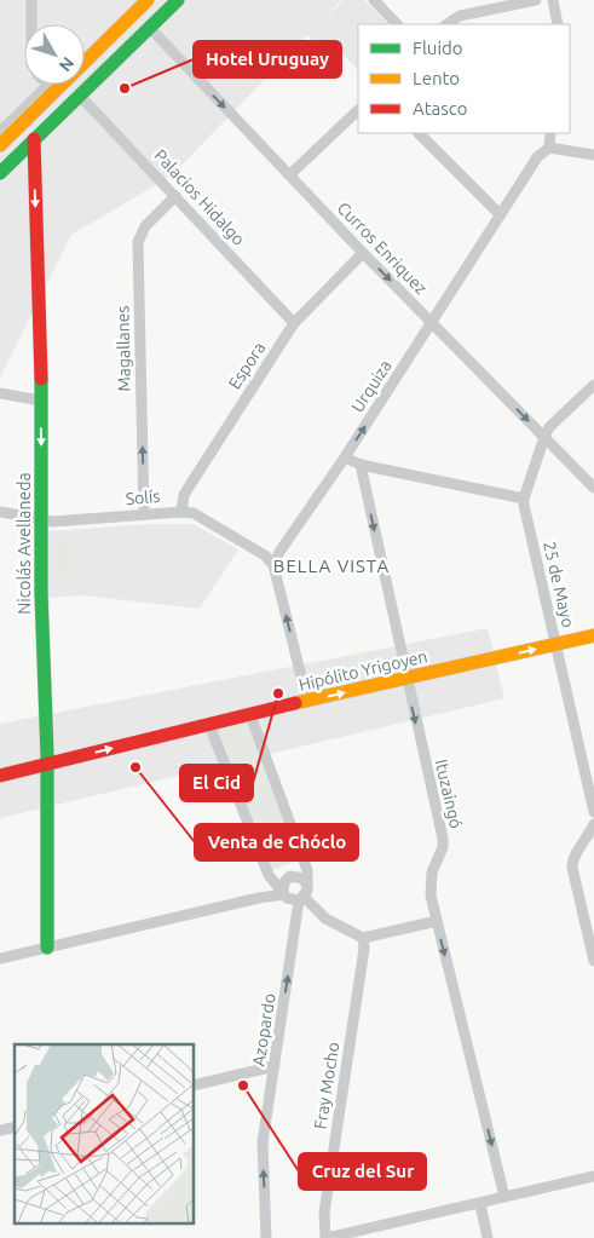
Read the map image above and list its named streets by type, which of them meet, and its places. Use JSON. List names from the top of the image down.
{
  "streets": {
    "street": [
      "Palacios Hidalgo",
      "Curros Enriquez",
      "Magallanes",
      "Espora",
      "Urquiza",
      "Solís",
      "Nicolás Avellaneda",
      "25 de Mayo",
      "Hipólito Yrigoyen",
      "Ituzaingó",
      "Azopardo",
      "Fray Mocho"
    ]
  },
  "crossings": [
    ["Palacios Hidalgo", "Magallanes"],
    ["Palacios Hidalgo", "Espora"],
    ["Curros Enriquez", "Espora"],
    ["Curros Enriquez", "Urquiza"],
    ["Magallanes", "Solís"],
    ["Espora", "Solís"],
    ["Urquiza", "Solís"],
    ["Solís", "Nicolás Avellaneda"],
    ["Nicolás Avellaneda", "Hipólito Yrigoyen"],
    ["25 de Mayo", "Hipólito Yrigoyen"],
    ["Hipólito Yrigoyen", "Ituzaingó"],
    ["Hipólito Yrigoyen", "Azopardo"]
  ],
  "one_way": [
    "Curros Enriquez",
    "Magallanes",
    "Nicolás Avellaneda",
    "Hipólito Yrigoyen",
    "Ituzaingó",
    "Azopardo"
  ],
  "districts": ["BELLA VISTA"],
  "places": [
    "Hotel Uruguay",
    "El Cid",
    "Venta de Chóclo",
    "Cruz del Sur"
  ],
  "legend": ["Fluido", "Lento", "Atasco"],
  "north": "bottom right"
}
